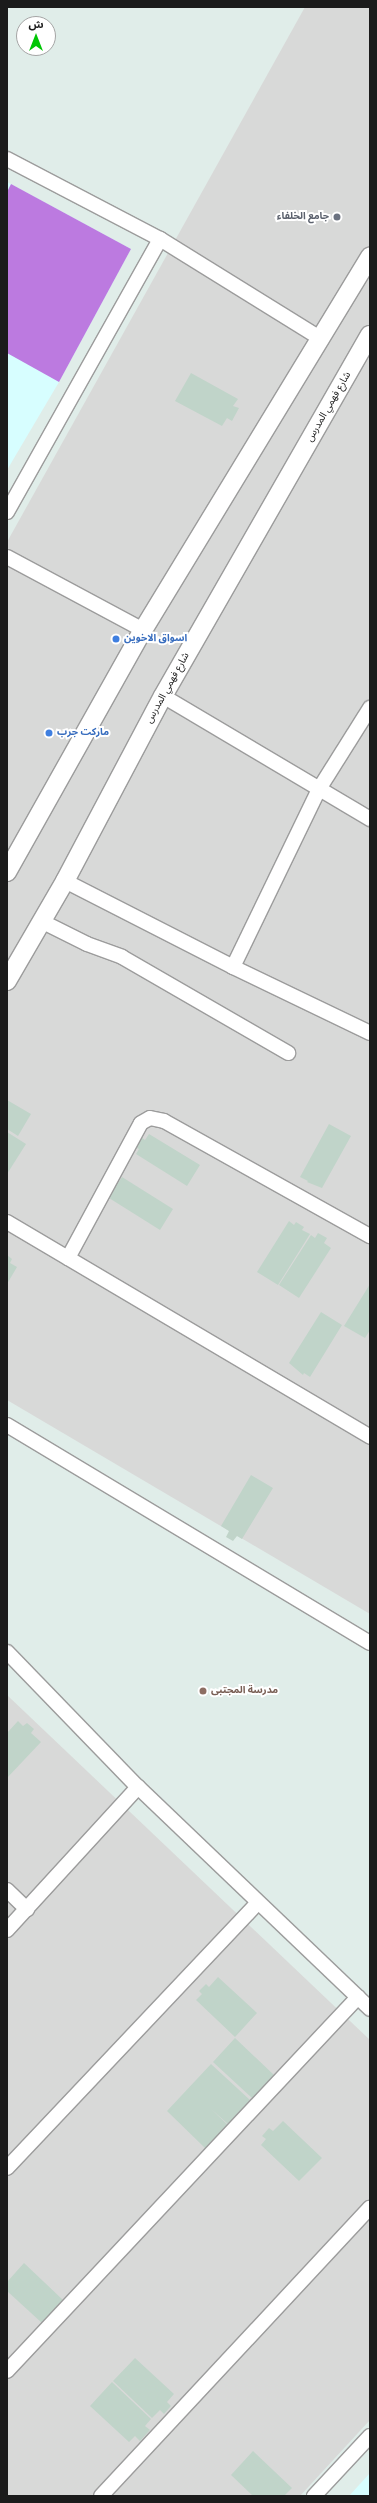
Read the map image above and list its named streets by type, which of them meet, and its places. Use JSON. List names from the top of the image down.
{
  "streets": {
    "street": ["شارع فهمي المدرس"]
  },
  "places": [
    "جامع الخلفاء",
    "اسواق الاخوين",
    "ماركت جرب",
    "مدرسة المجتبى"
  ],
  "north": "top"
}
